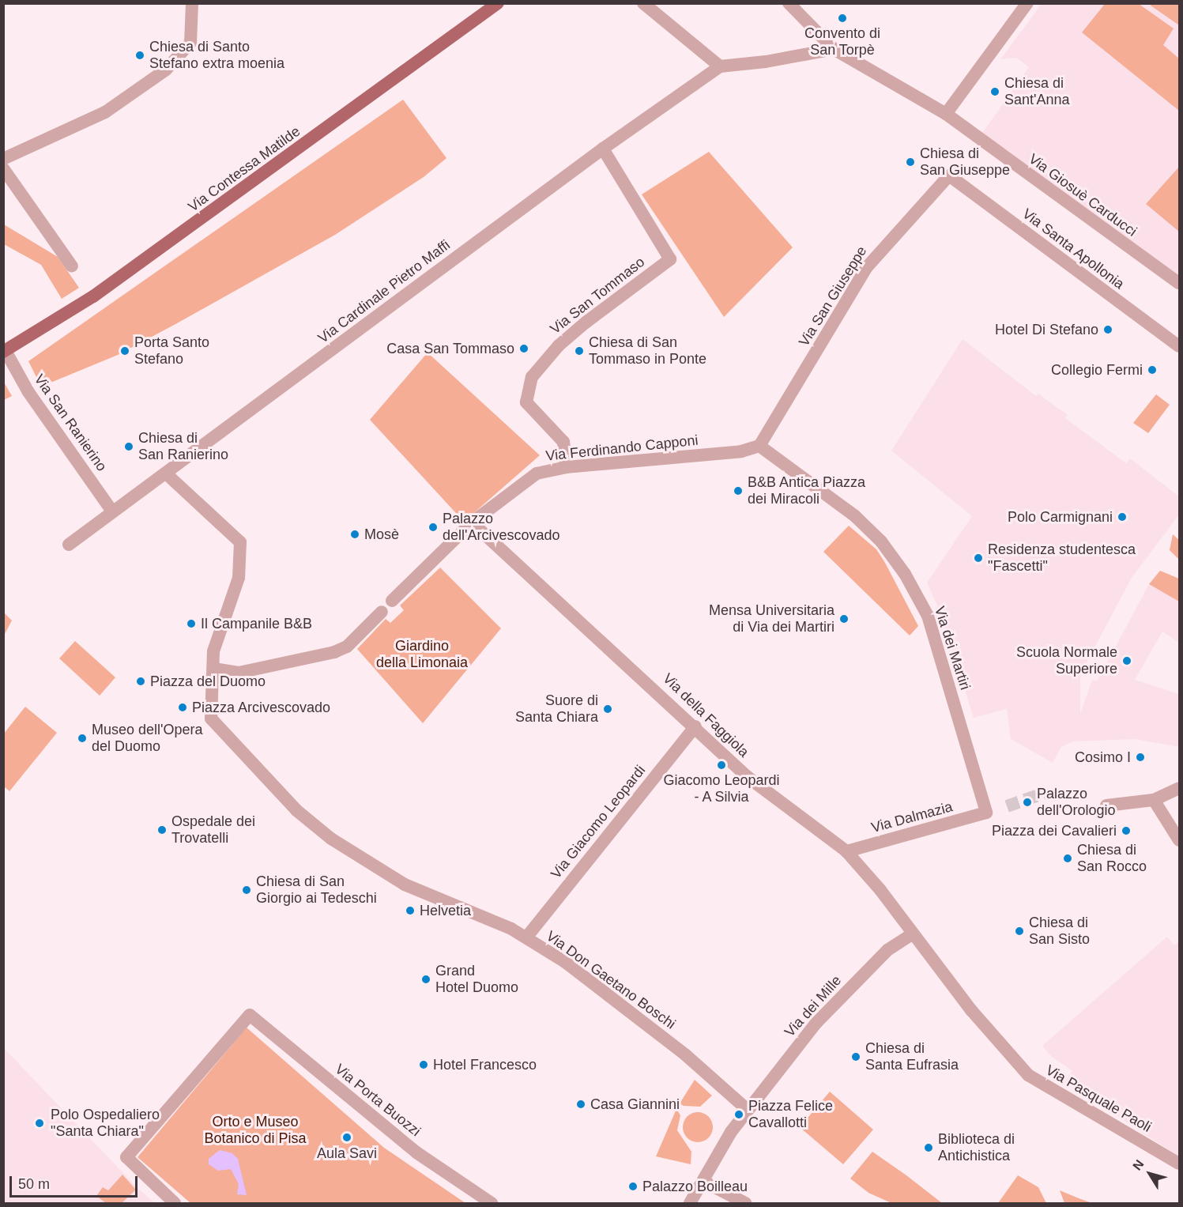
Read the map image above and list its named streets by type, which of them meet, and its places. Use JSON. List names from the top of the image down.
{
  "streets": {
    "main road": ["Via Contessa Matilde"],
    "street": [
      "Via Giosuè Carducci",
      "Via Santa Apollonia",
      "Via Cardinale Pietro Maffi",
      "Via San Tommaso",
      "Via San Giuseppe",
      "Via San Ranierino",
      "Via Ferdinando Capponi",
      "Via dei Martiri",
      "Via della Faggiola",
      "Via Dalmazia",
      "Via Giacomo Leopardi",
      "Via Don Gaetano Boschi",
      "Via dei Mille",
      "Via Pasquale Paoli",
      "Via Porta Buozzi"
    ]
  },
  "crossings": [
    ["Via Contessa Matilde", "Via San Ranierino"],
    ["Via Santa Apollonia", "Via San Giuseppe"],
    ["Via Cardinale Pietro Maffi", "Via San Tommaso"],
    ["Via Cardinale Pietro Maffi", "Via San Ranierino"],
    ["Via San Tommaso", "Via Ferdinando Capponi"],
    ["Via San Giuseppe", "Via Ferdinando Capponi"],
    ["Via San Giuseppe", "Via dei Martiri"],
    ["Via Ferdinando Capponi", "Via dei Martiri"],
    ["Via Ferdinando Capponi", "Via della Faggiola"],
    ["Via dei Martiri", "Via Dalmazia"],
    ["Via della Faggiola", "Via Dalmazia"],
    ["Via della Faggiola", "Via Giacomo Leopardi"],
    ["Via della Faggiola", "Via dei Mille"],
    ["Via della Faggiola", "Via Pasquale Paoli"],
    ["Via Giacomo Leopardi", "Via Don Gaetano Boschi"],
    ["Via Don Gaetano Boschi", "Via dei Mille"],
    ["Via dei Mille", "Via Pasquale Paoli"]
  ],
  "parks": ["Giardino della Limonaia", "Orto e Museo Botanico di Pisa"],
  "places": [
    "Convento di San Torpè",
    "Chiesa di Santo Stefano extra moenia",
    "Chiesa di Sant'Anna",
    "Chiesa di San Giuseppe",
    "Hotel Di Stefano",
    "Casa San Tommaso",
    "Porta Santo Stefano",
    "Chiesa di San Tommaso in Ponte",
    "Collegio Fermi",
    "Chiesa di San Ranierino",
    "B&B Antica Piazza dei Miracoli",
    "Polo Carmignani",
    "Palazzo dell'Arcivescovado",
    "Mosè",
    "Residenza studentesca \"Fascetti\"",
    "Mensa Universitaria di Via dei Martiri",
    "Il Campanile B&B",
    "Scuola Normale Superiore",
    "Piazza del Duomo",
    "Piazza Arcivescovado",
    "Suore di Santa Chiara",
    "Museo dell'Opera del Duomo",
    "Cosimo I",
    "Giacomo Leopardi - A Silvia",
    "Palazzo dell'Orologio",
    "Ospedale dei Trovatelli",
    "Piazza dei Cavalieri",
    "Chiesa di San Rocco",
    "Chiesa di San Giorgio ai Tedeschi",
    "Helvetia",
    "Chiesa di San Sisto",
    "Grand Hotel Duomo",
    "Chiesa di Santa Eufrasia",
    "Hotel Francesco",
    "Casa Giannini",
    "Piazza Felice Cavallotti",
    "Polo Ospedaliero \"Santa Chiara\"",
    "Aula Savi",
    "Biblioteca di Antichistica",
    "Palazzo Boilleau"
  ],
  "scale_bar": "50 m",
  "north": "top left"
}
